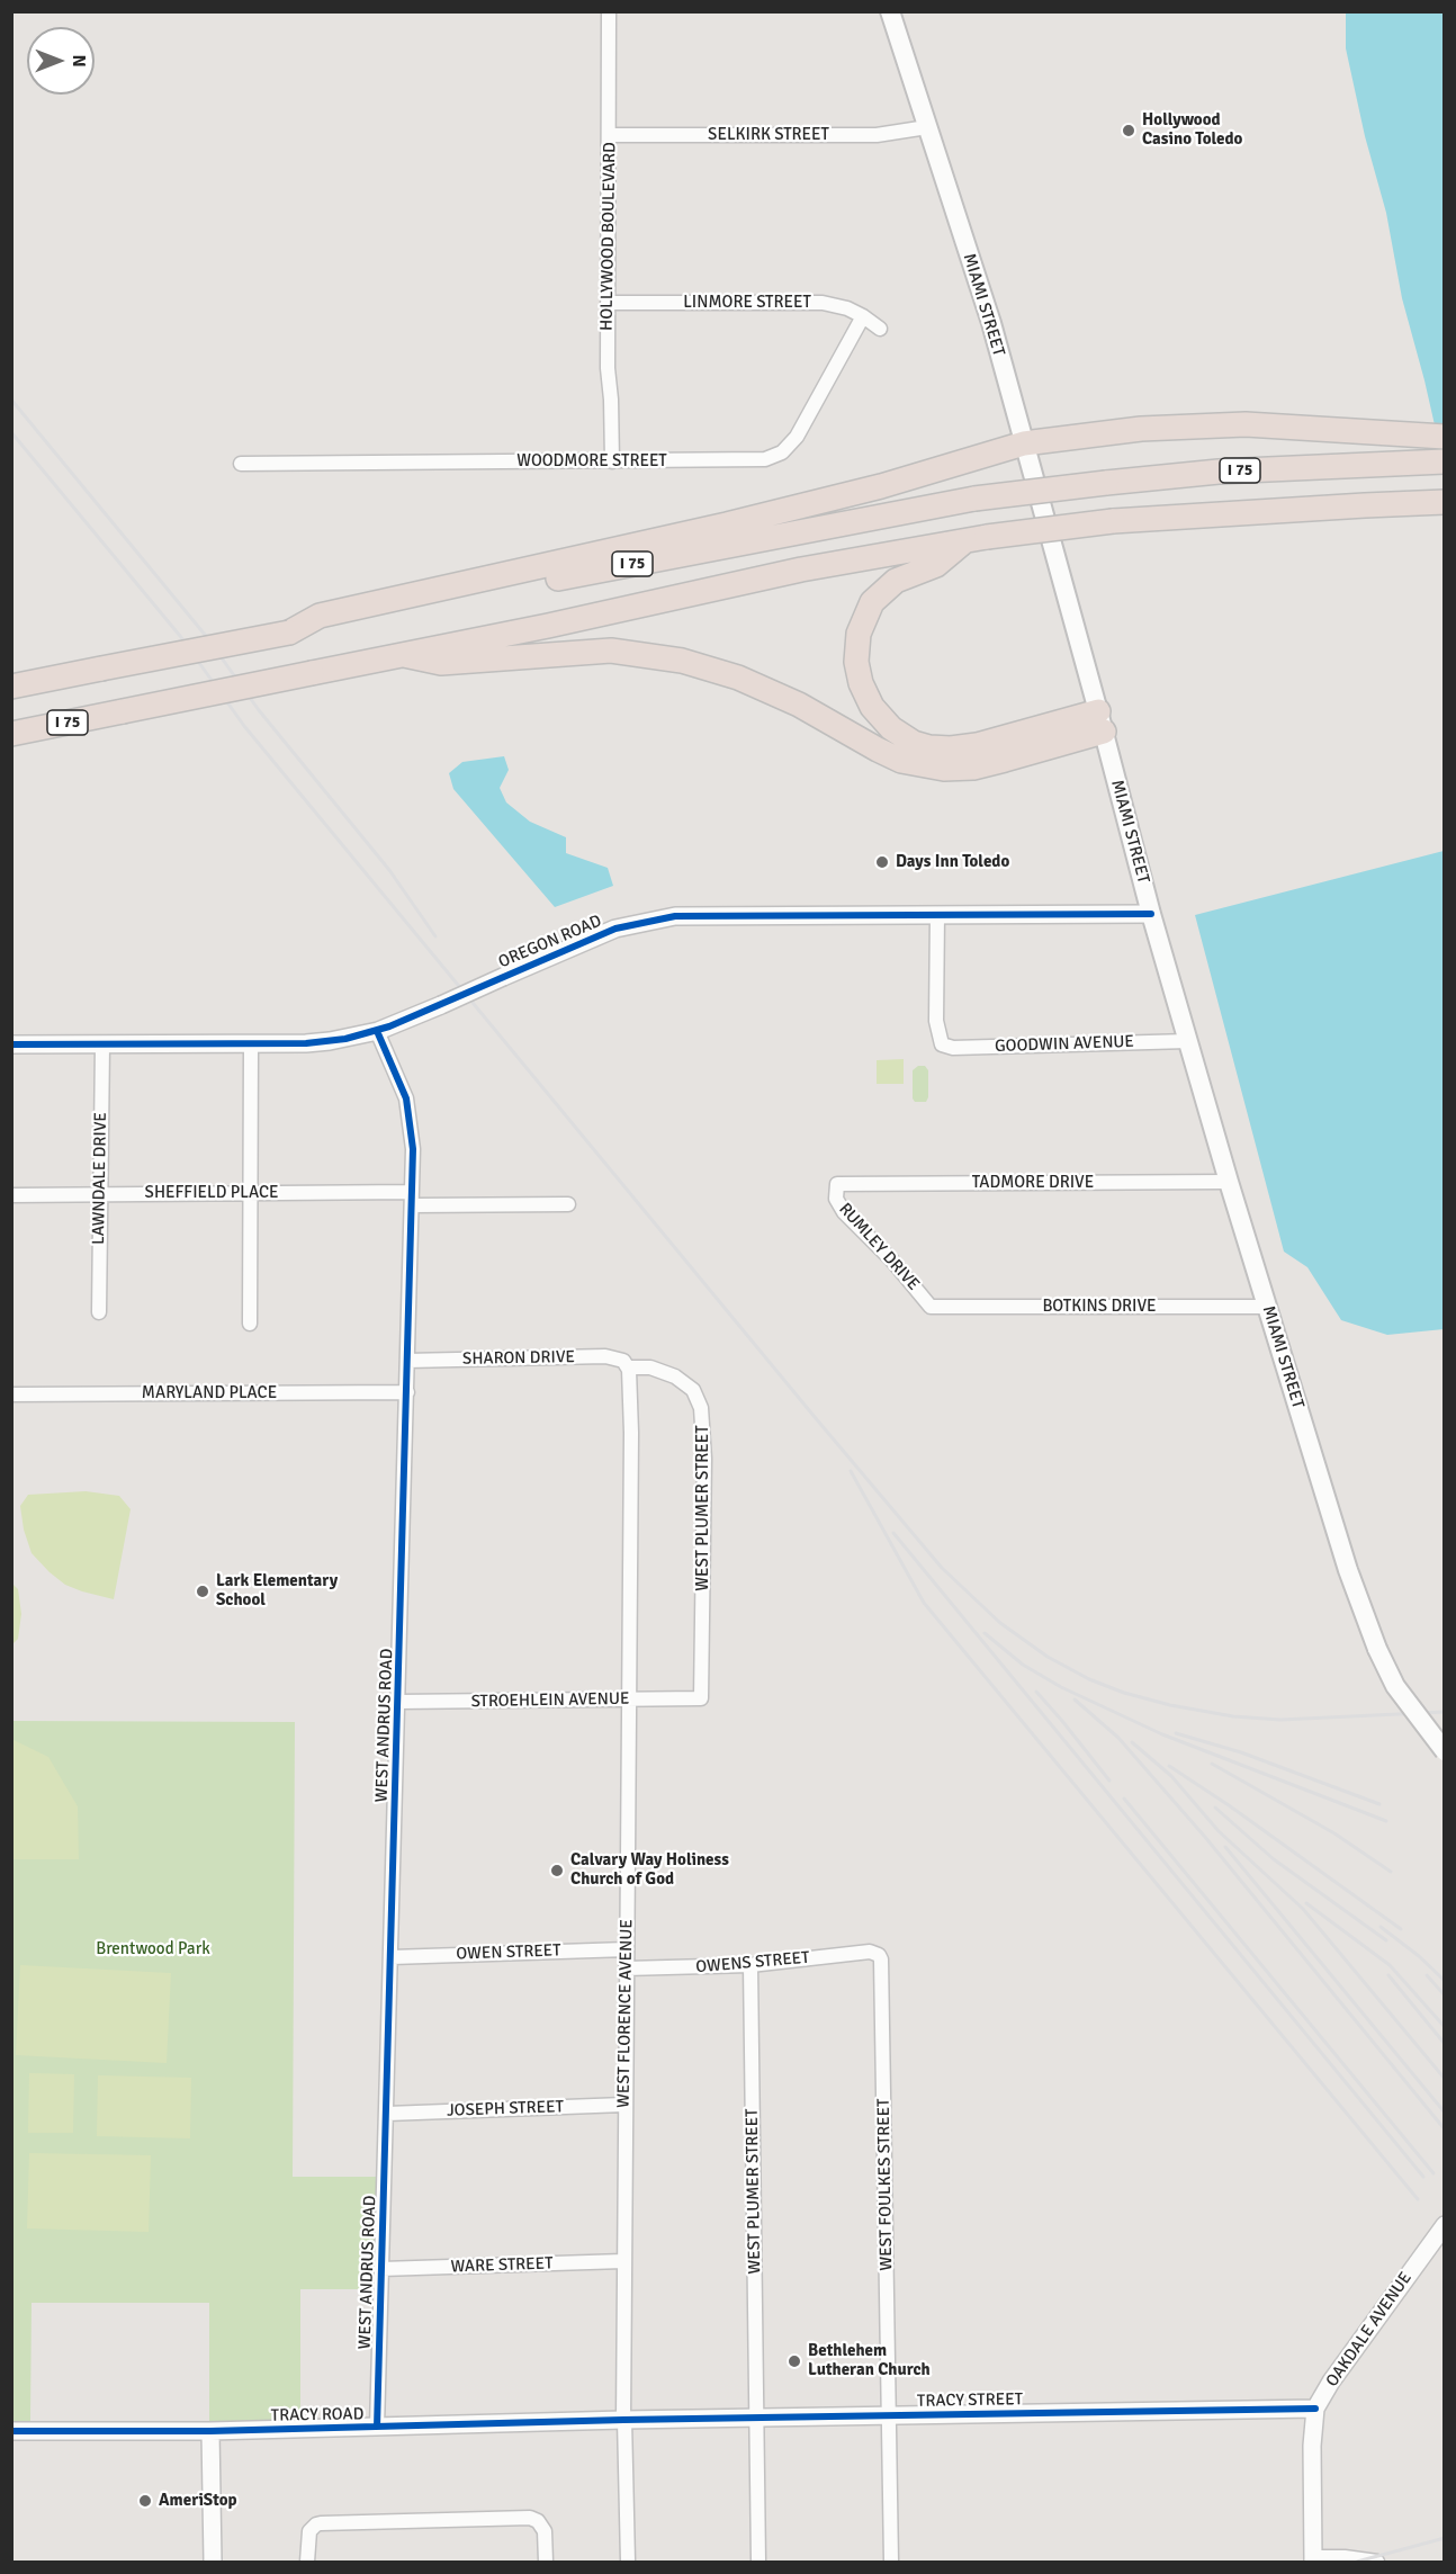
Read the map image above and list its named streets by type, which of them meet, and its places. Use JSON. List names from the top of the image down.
{
  "streets": {
    "highway": ["I 75"],
    "main road": ["MIAMI STREET"],
    "street": [
      "SELKIRK STREET",
      "HOLLYWOOD BOULEVARD",
      "LINMORE STREET",
      "WOODMORE STREET",
      "OREGON ROAD",
      "GOODWIN AVENUE",
      "LAWNDALE DRIVE",
      "TADMORE DRIVE",
      "SHEFFIELD PLACE",
      "RUMLEY DRIVE",
      "BOTKINS DRIVE",
      "SHARON DRIVE",
      "MARYLAND PLACE",
      "WEST PLUMER STREET",
      "STROEHLEIN AVENUE",
      "WEST ANDRUS ROAD",
      "OWEN STREET",
      "OWENS STREET",
      "WEST FLORENCE AVENUE",
      "JOSEPH STREET",
      "WEST FOULKES STREET",
      "WARE STREET",
      "OAKDALE AVENUE",
      "TRACY STREET",
      "TRACY ROAD"
    ]
  },
  "crossings": [
    ["SELKIRK STREET", "HOLLYWOOD BOULEVARD"],
    ["SELKIRK STREET", "MIAMI STREET"],
    ["HOLLYWOOD BOULEVARD", "LINMORE STREET"],
    ["HOLLYWOOD BOULEVARD", "WOODMORE STREET"],
    ["LINMORE STREET", "WOODMORE STREET"],
    ["MIAMI STREET", "OREGON ROAD"],
    ["MIAMI STREET", "GOODWIN AVENUE"],
    ["MIAMI STREET", "TADMORE DRIVE"],
    ["MIAMI STREET", "BOTKINS DRIVE"],
    ["OREGON ROAD", "GOODWIN AVENUE"],
    ["OREGON ROAD", "LAWNDALE DRIVE"],
    ["OREGON ROAD", "WEST ANDRUS ROAD"],
    ["LAWNDALE DRIVE", "SHEFFIELD PLACE"],
    ["TADMORE DRIVE", "RUMLEY DRIVE"],
    ["SHEFFIELD PLACE", "WEST ANDRUS ROAD"],
    ["RUMLEY DRIVE", "BOTKINS DRIVE"],
    ["SHARON DRIVE", "WEST PLUMER STREET"],
    ["SHARON DRIVE", "WEST ANDRUS ROAD"],
    ["SHARON DRIVE", "WEST FLORENCE AVENUE"],
    ["MARYLAND PLACE", "WEST ANDRUS ROAD"],
    ["WEST PLUMER STREET", "STROEHLEIN AVENUE"],
    ["WEST PLUMER STREET", "OWENS STREET"],
    ["WEST PLUMER STREET", "WEST FLORENCE AVENUE"],
    ["WEST PLUMER STREET", "TRACY STREET"],
    ["STROEHLEIN AVENUE", "WEST ANDRUS ROAD"],
    ["STROEHLEIN AVENUE", "WEST FLORENCE AVENUE"],
    ["WEST ANDRUS ROAD", "OWEN STREET"],
    ["WEST ANDRUS ROAD", "JOSEPH STREET"],
    ["WEST ANDRUS ROAD", "WARE STREET"],
    ["WEST ANDRUS ROAD", "TRACY ROAD"],
    ["OWEN STREET", "WEST FLORENCE AVENUE"],
    ["OWENS STREET", "WEST FLORENCE AVENUE"],
    ["OWENS STREET", "WEST FOULKES STREET"],
    ["WEST FLORENCE AVENUE", "JOSEPH STREET"],
    ["WEST FLORENCE AVENUE", "WARE STREET"],
    ["WEST FLORENCE AVENUE", "TRACY STREET"],
    ["WEST FLORENCE AVENUE", "TRACY ROAD"],
    ["WEST FOULKES STREET", "TRACY STREET"],
    ["OAKDALE AVENUE", "TRACY STREET"],
    ["TRACY STREET", "TRACY ROAD"]
  ],
  "parks": ["Brentwood Park"],
  "places": [
    "Hollywood Casino Toledo",
    "Days Inn Toledo",
    "Lark Elementary School",
    "Calvary Way Holiness Church of God",
    "Bethlehem Lutheran Church",
    "AmeriStop"
  ],
  "north": "right"
}
